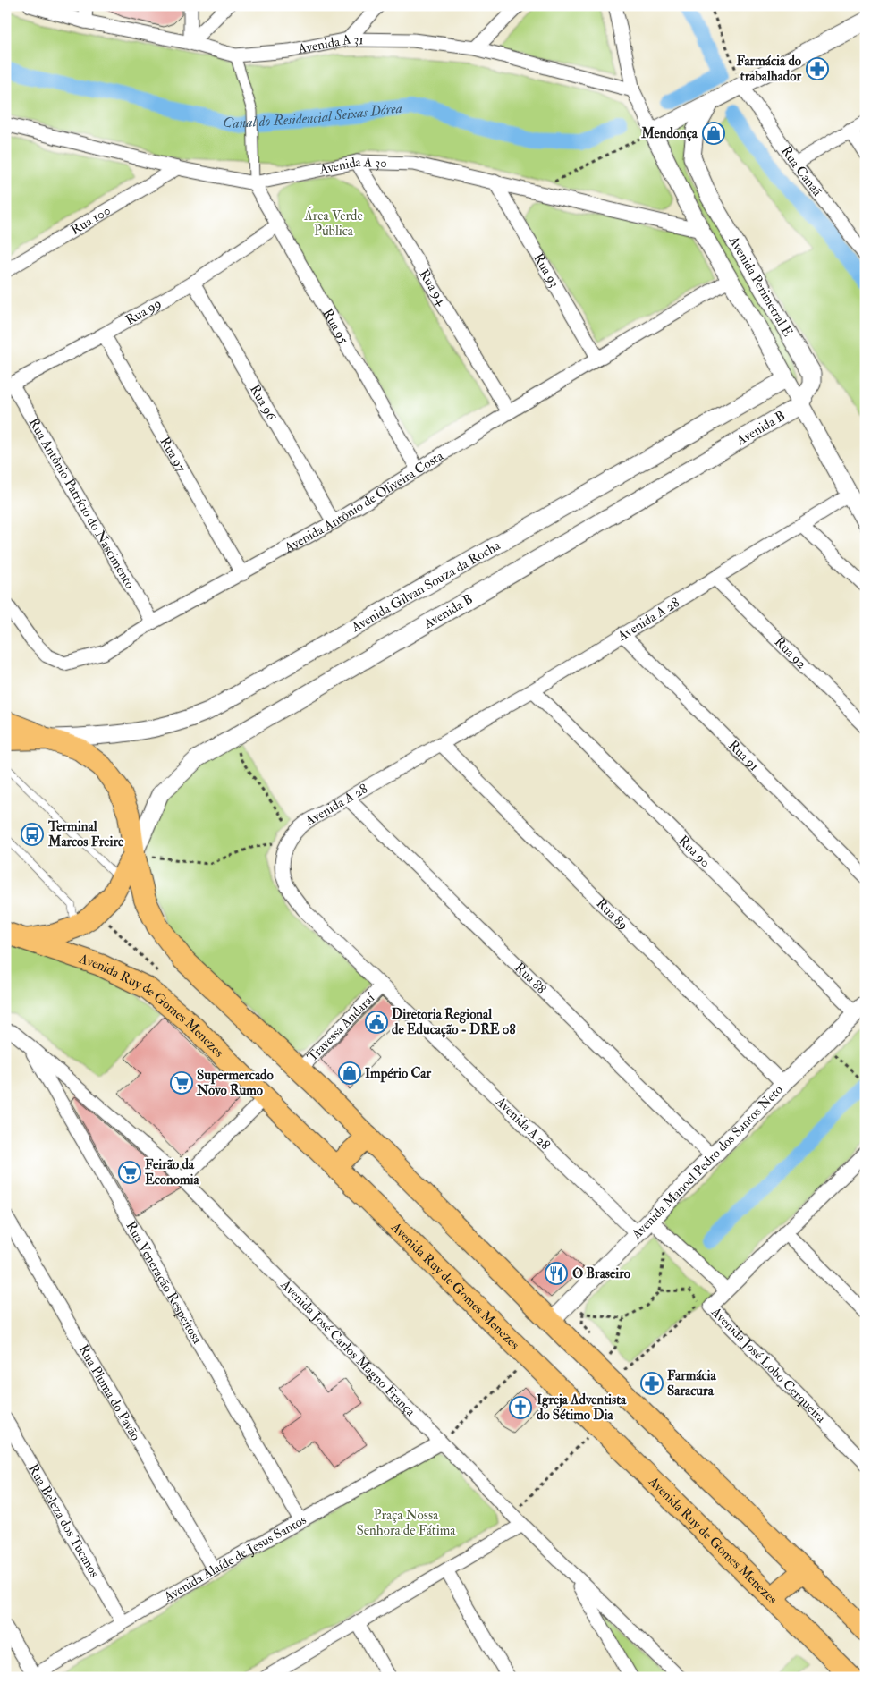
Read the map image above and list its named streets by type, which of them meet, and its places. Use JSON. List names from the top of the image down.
{
  "streets": {
    "main road": ["Avenida Ruy de Gomes Menezes"],
    "street": [
      "Avenida A 31",
      "Avenida A 30",
      "Rua Canaã",
      "Rua 100",
      "Rua 93",
      "Avenida Perimetral E",
      "Rua 94",
      "Rua 99",
      "Rua 95",
      "Rua 96",
      "Avenida B",
      "Rua 97",
      "Avenida Antônio de Oliveira Costa",
      "Rua Antônio Patrício do Nascimento",
      "Avenida Gilvan Souza da Rocha",
      "Avenida A 28",
      "Rua 92",
      "Rua 91",
      "Rua 90",
      "Rua 89",
      "Rua 88",
      "Travessa Andaraí",
      "Avenida Manoel Pedro dos Santos Neto",
      "Rua Veneração Respeitosa",
      "Avenida José Carlos Magno França",
      "Avenida José Lobo Cerqueira",
      "Rua Pluma do Pavão",
      "Rua Beleza dos Tucanos",
      "Avenida Alaíde de Jesus Santos"
    ]
  },
  "crossings": [
    ["Avenida A 31", "Avenida Perimetral E"],
    ["Avenida A 30", "Rua 100"],
    ["Avenida A 30", "Rua 93"],
    ["Avenida A 30", "Avenida Perimetral E"],
    ["Avenida A 30", "Rua 94"],
    ["Avenida A 30", "Rua 95"],
    ["Rua 93", "Avenida Antônio de Oliveira Costa"],
    ["Avenida Perimetral E", "Avenida B"],
    ["Avenida Perimetral E", "Avenida Antônio de Oliveira Costa"],
    ["Avenida Perimetral E", "Avenida Gilvan Souza da Rocha"],
    ["Rua 94", "Avenida Antônio de Oliveira Costa"],
    ["Rua 99", "Rua 95"],
    ["Rua 99", "Rua 96"],
    ["Rua 99", "Rua 97"],
    ["Rua 99", "Rua Antônio Patrício do Nascimento"],
    ["Rua 95", "Avenida Antônio de Oliveira Costa"],
    ["Rua 96", "Avenida Antônio de Oliveira Costa"],
    ["Rua 97", "Avenida Antônio de Oliveira Costa"],
    ["Avenida Antônio de Oliveira Costa", "Rua Antônio Patrício do Nascimento"],
    ["Avenida A 28", "Rua 92"],
    ["Avenida A 28", "Rua 91"],
    ["Avenida A 28", "Rua 90"],
    ["Avenida A 28", "Rua 89"],
    ["Avenida A 28", "Rua 88"],
    ["Avenida A 28", "Travessa Andaraí"],
    ["Avenida A 28", "Avenida Manoel Pedro dos Santos Neto"],
    ["Rua 90", "Avenida Manoel Pedro dos Santos Neto"],
    ["Rua 89", "Avenida Manoel Pedro dos Santos Neto"],
    ["Rua 88", "Avenida Manoel Pedro dos Santos Neto"],
    ["Rua Veneração Respeitosa", "Avenida José Carlos Magno França"],
    ["Rua Veneração Respeitosa", "Avenida Alaíde de Jesus Santos"],
    ["Avenida José Carlos Magno França", "Avenida Alaíde de Jesus Santos"],
    ["Rua Pluma do Pavão", "Avenida Alaíde de Jesus Santos"],
    ["Rua Beleza dos Tucanos", "Avenida Alaíde de Jesus Santos"]
  ],
  "water": ["Canal do Residencial Seixas Dórea"],
  "parks": ["Área Verde Pública", "Praça Nossa Senhora de Fátima"],
  "places": {
    "pharmacy": ["Farmácia do trabalhador", "Farmácia Saracura"],
    "shop": ["Mendonça", "Império Car"],
    "bus stop": ["Terminal Marcos Freire"],
    "public building": ["Diretoria Regional de Educação - DRE 08"],
    "supermarket": ["Supermercado Novo Rumo", "Feirão da Economia"],
    "restaurant": ["O Braseiro"],
    "church": ["Igreja Adventista do Sétimo Dia"]
  }
}
